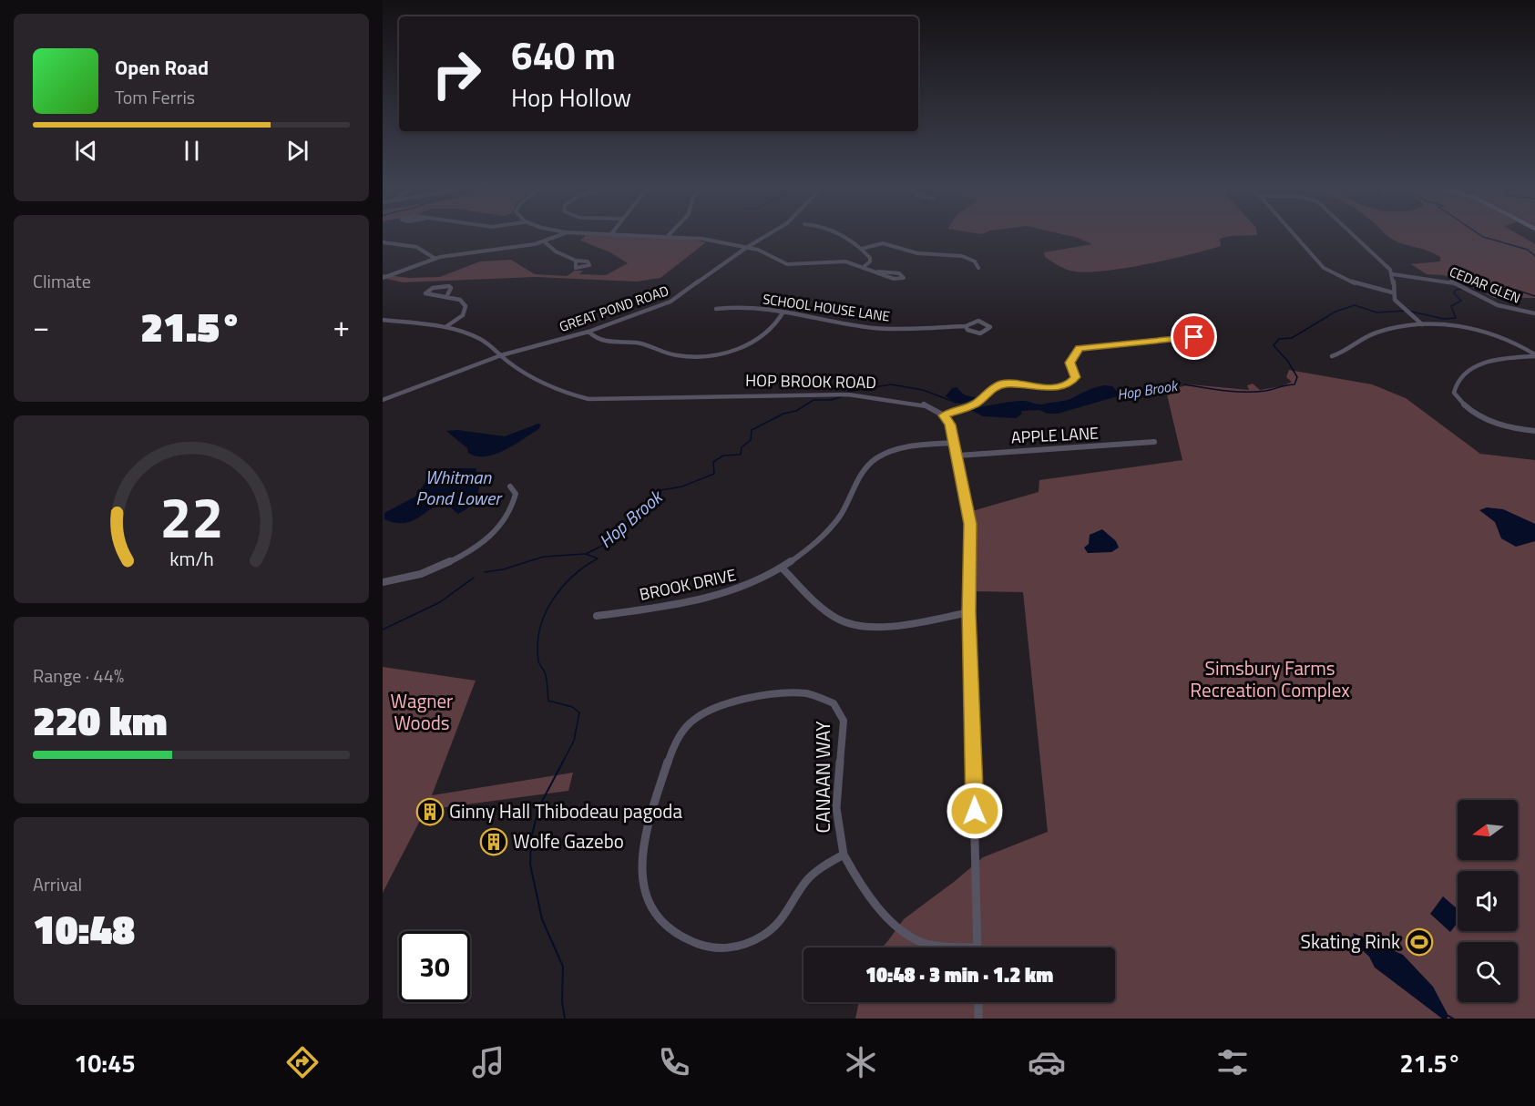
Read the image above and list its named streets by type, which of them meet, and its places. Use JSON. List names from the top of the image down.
{
  "streets": {
    "street": [
      "CEDAR GLEN",
      "SCHOOL HOUSE LANE",
      "GREAT POND ROAD",
      "HOP BROOK ROAD",
      "APPLE LANE",
      "BROOK DRIVE",
      "CANAAN WAY"
    ]
  },
  "crossings": [
    ["GREAT POND ROAD", "HOP BROOK ROAD"]
  ],
  "water": ["Hop Brook", "Whitman Pond Lower"],
  "parks": ["Simsbury Farms Recreation Complex", "Wagner Woods"],
  "places": {
    "building": ["Ginny Hall Thibodeau pagoda", "Wolfe Gazebo"],
    "sports": ["Skating Rink"]
  },
  "north": "left",
  "page": {
    "turn": ["640 m", "Hop Hollow"],
    "song": ["Open Road", "Tom Ferris"],
    "tile": [
      "Climate",
      ["Range · 44%", "220 km"],
      ["Arrival", "10:48"]
    ],
    "heat": ["−", "21.5°", "+"],
    "limit": "30",
    "trip": "10:48 · 3 min · 1.2 km",
    "tabs": ["10:45", "21.5°"],
    "gauge": ["22", "km/h"]
  }
}
